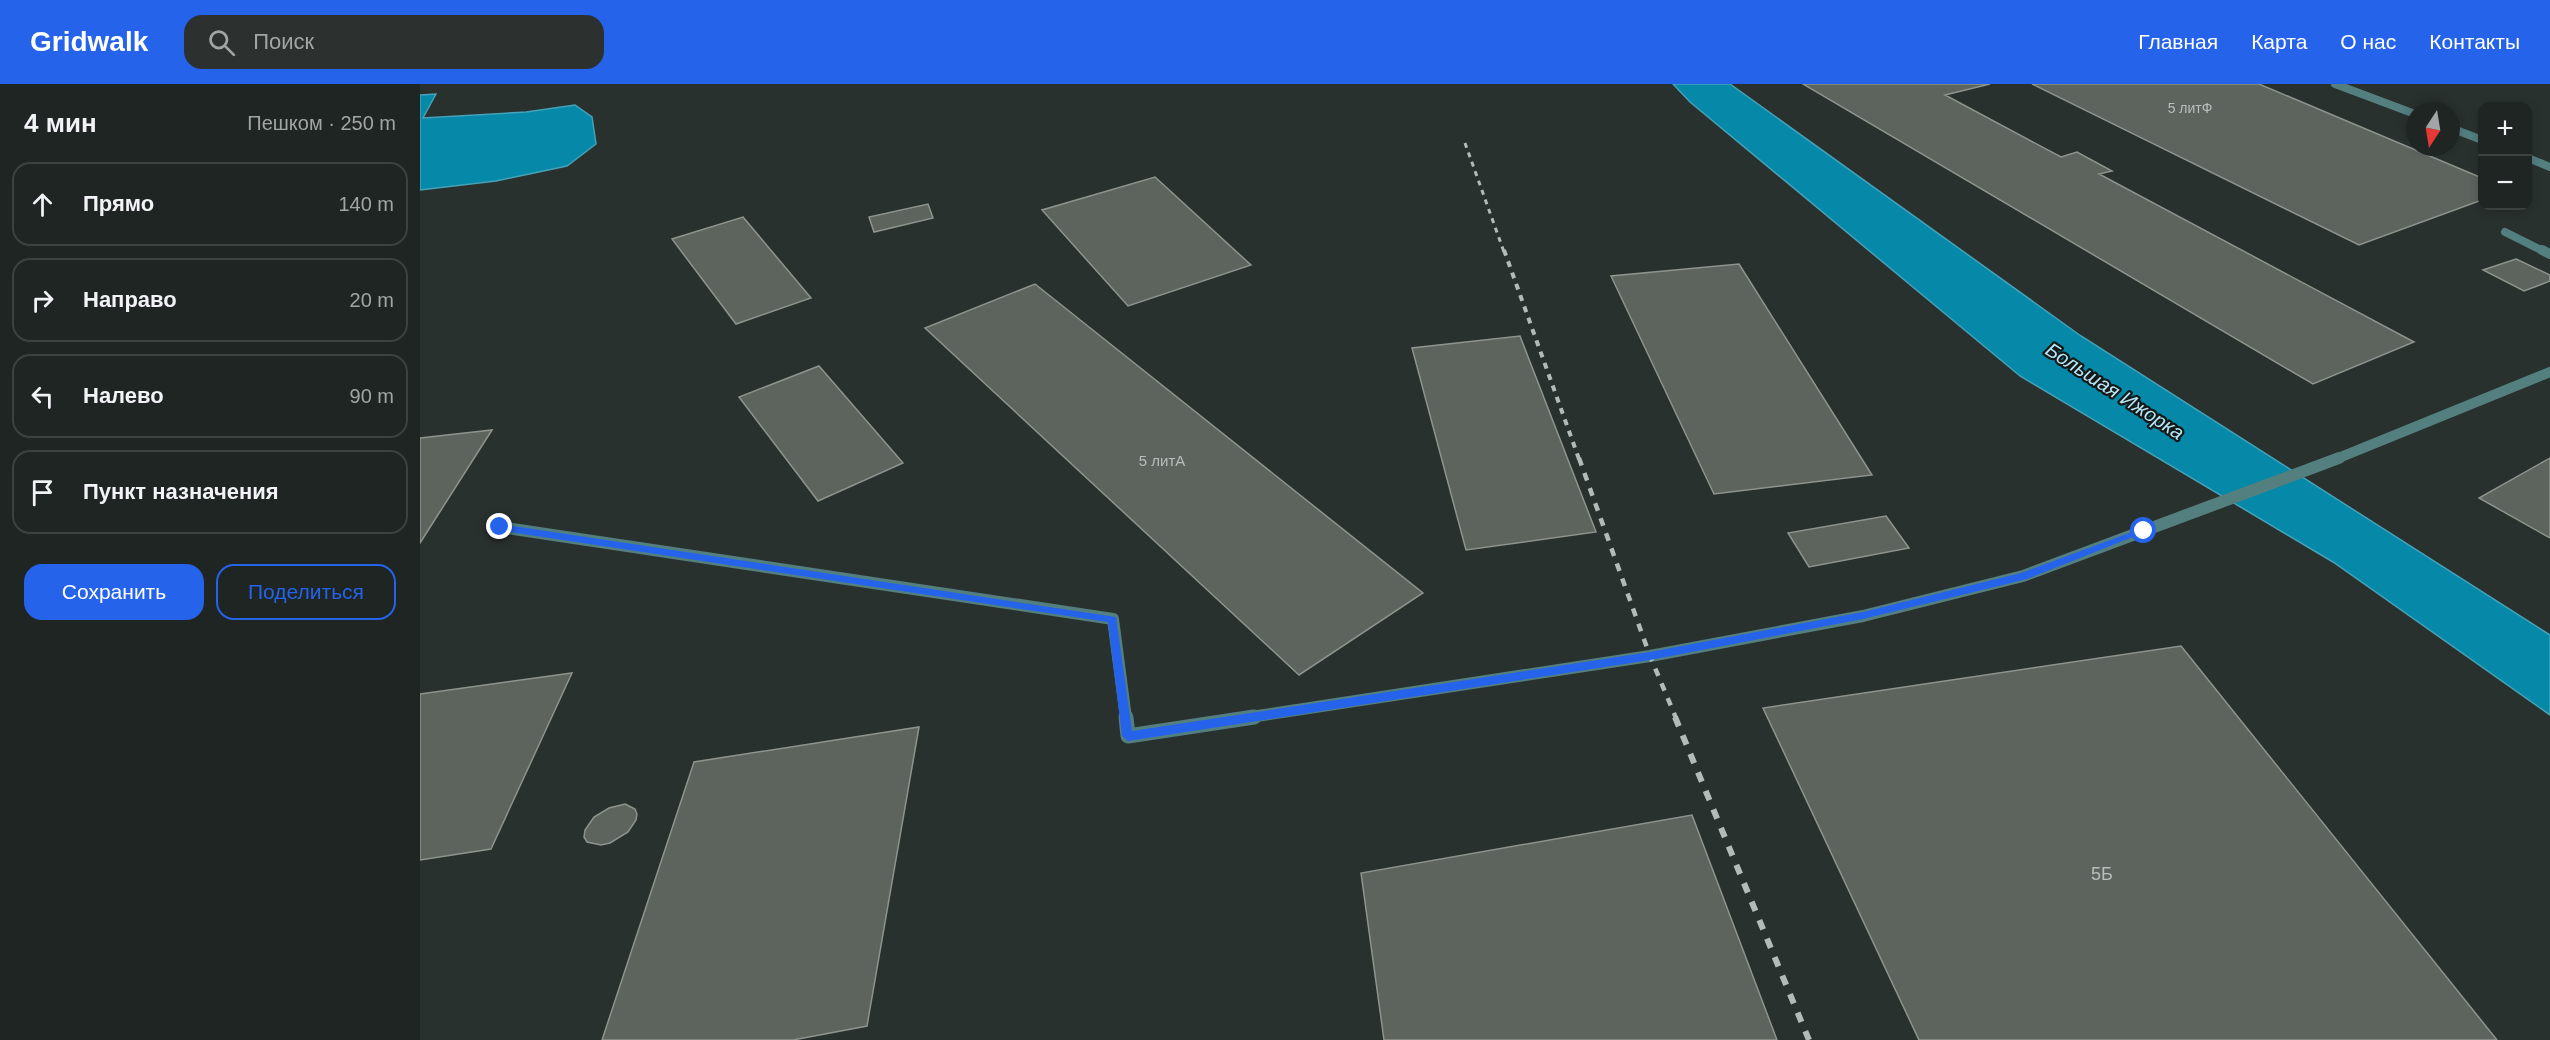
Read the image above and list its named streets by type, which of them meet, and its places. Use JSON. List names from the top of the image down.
{
  "water": ["Большая Ижорка"],
  "house_numbers": ["5 литФ", "5 литА", "5Б"],
  "north": "bottom",
  "page": {
    "header": "Gridwalk",
    "search": "Поиск",
    "nav": [
      "Главная",
      "Карта",
      "О нас",
      "Контакты"
    ],
    "heading": ["4 мин", "Пешком · 250 m"],
    "map_buttons": ["+", "−"],
    "list": [
      ["Прямо", "140 m"],
      ["Направо", "20 m"],
      ["Налево", "90 m"],
      "Пункт назначения"
    ],
    "buttons": ["Сохранить", "Поделиться"]
  }
}
